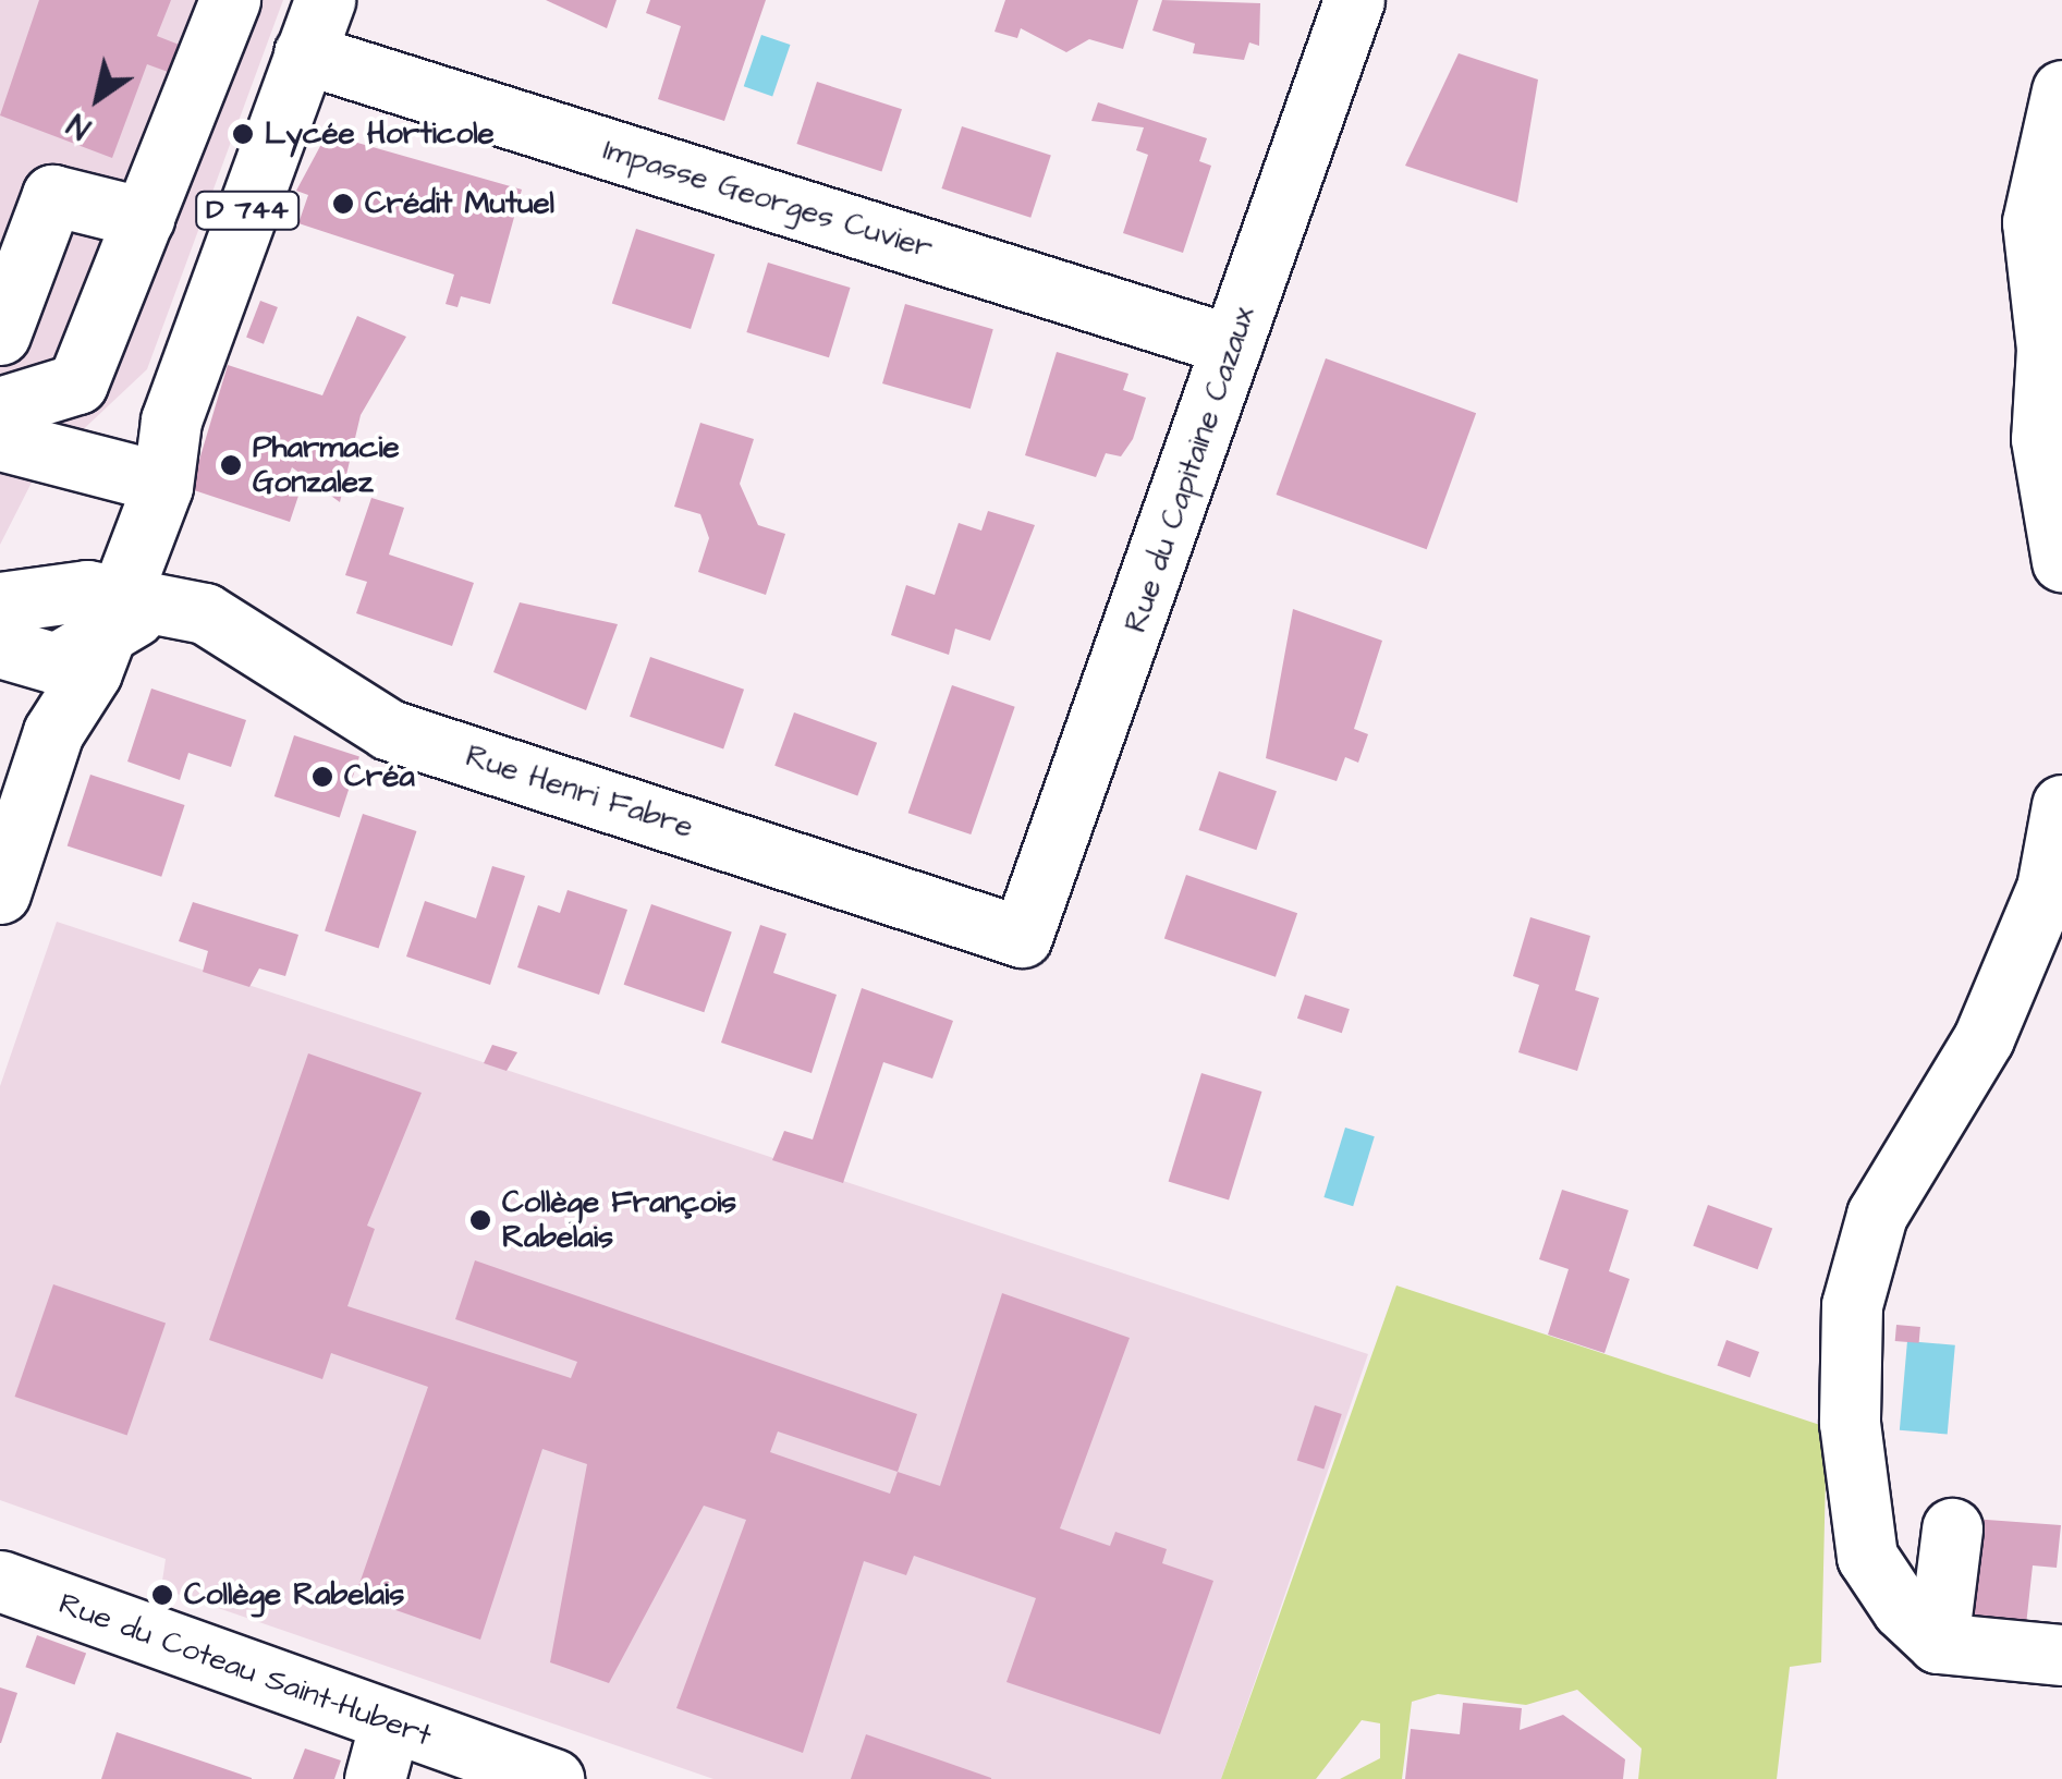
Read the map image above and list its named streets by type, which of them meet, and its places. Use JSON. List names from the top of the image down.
{
  "streets": {
    "street": [
      "Impasse Georges Cuvier",
      "D 744",
      "Rue du Capitaine Cazaux",
      "Rue Henri Fabre",
      "Rue du Coteau Saint-Hubert"
    ]
  },
  "crossings": [
    ["Impasse Georges Cuvier", "D 744"],
    ["Impasse Georges Cuvier", "Rue du Capitaine Cazaux"],
    ["D 744", "Rue Henri Fabre"],
    ["Rue du Capitaine Cazaux", "Rue Henri Fabre"]
  ],
  "places": [
    "Lycée Horticole",
    "Crédit Mutuel",
    "Pharmacie Gonzalez",
    "Créa",
    "Collège François Rabelais",
    "Collège Rabelais"
  ],
  "north": "bottom left"
}
